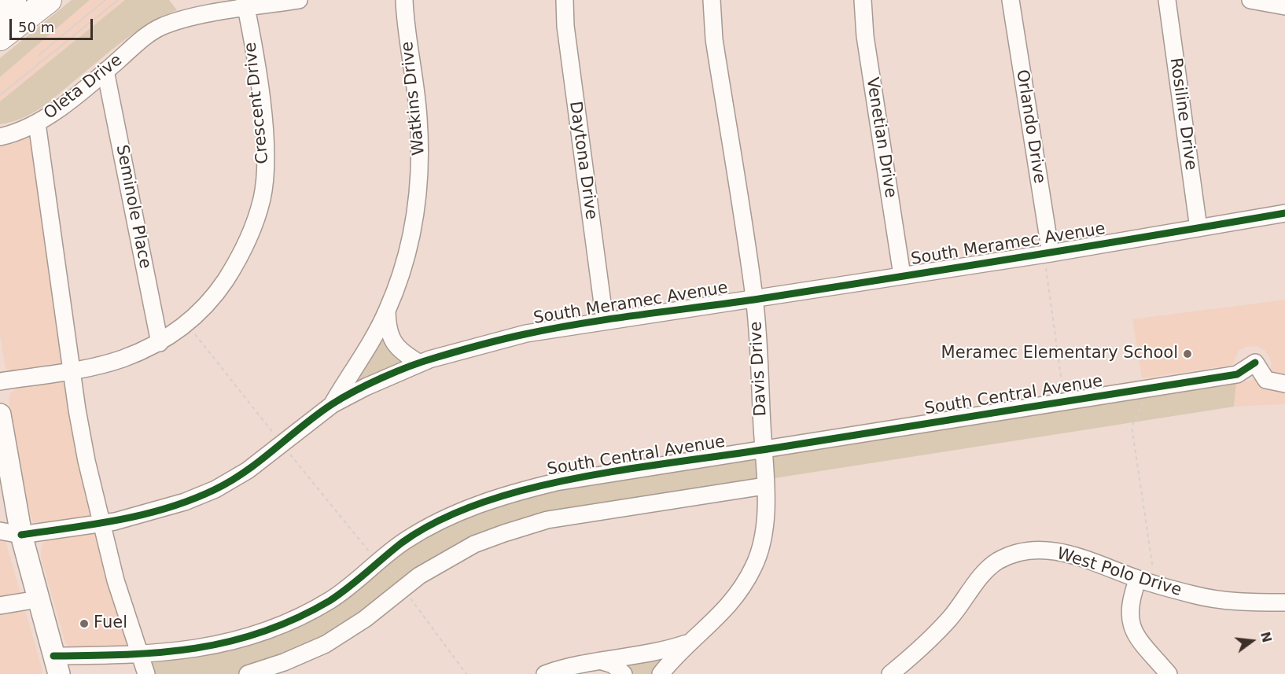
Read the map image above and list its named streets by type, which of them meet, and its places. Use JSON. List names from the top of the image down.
{
  "streets": {
    "street": [
      "Oleta Drive",
      "Watkins Drive",
      "Crescent Drive",
      "Rosiline Drive",
      "Orlando Drive",
      "Venetian Drive",
      "Daytona Drive",
      "Seminole Place",
      "South Meramec Avenue",
      "Davis Drive",
      "South Central Avenue",
      "West Polo Drive"
    ]
  },
  "crossings": [
    ["Oleta Drive", "Crescent Drive"],
    ["Oleta Drive", "Seminole Place"],
    ["Watkins Drive", "South Meramec Avenue"],
    ["Crescent Drive", "Seminole Place"],
    ["Rosiline Drive", "South Meramec Avenue"],
    ["Orlando Drive", "South Meramec Avenue"],
    ["Venetian Drive", "South Meramec Avenue"],
    ["Daytona Drive", "South Meramec Avenue"],
    ["South Meramec Avenue", "Davis Drive"],
    ["Davis Drive", "South Central Avenue"]
  ],
  "places": ["Meramec Elementary School", "Fuel"],
  "scale_bar": "50 m",
  "north": "right"
}
